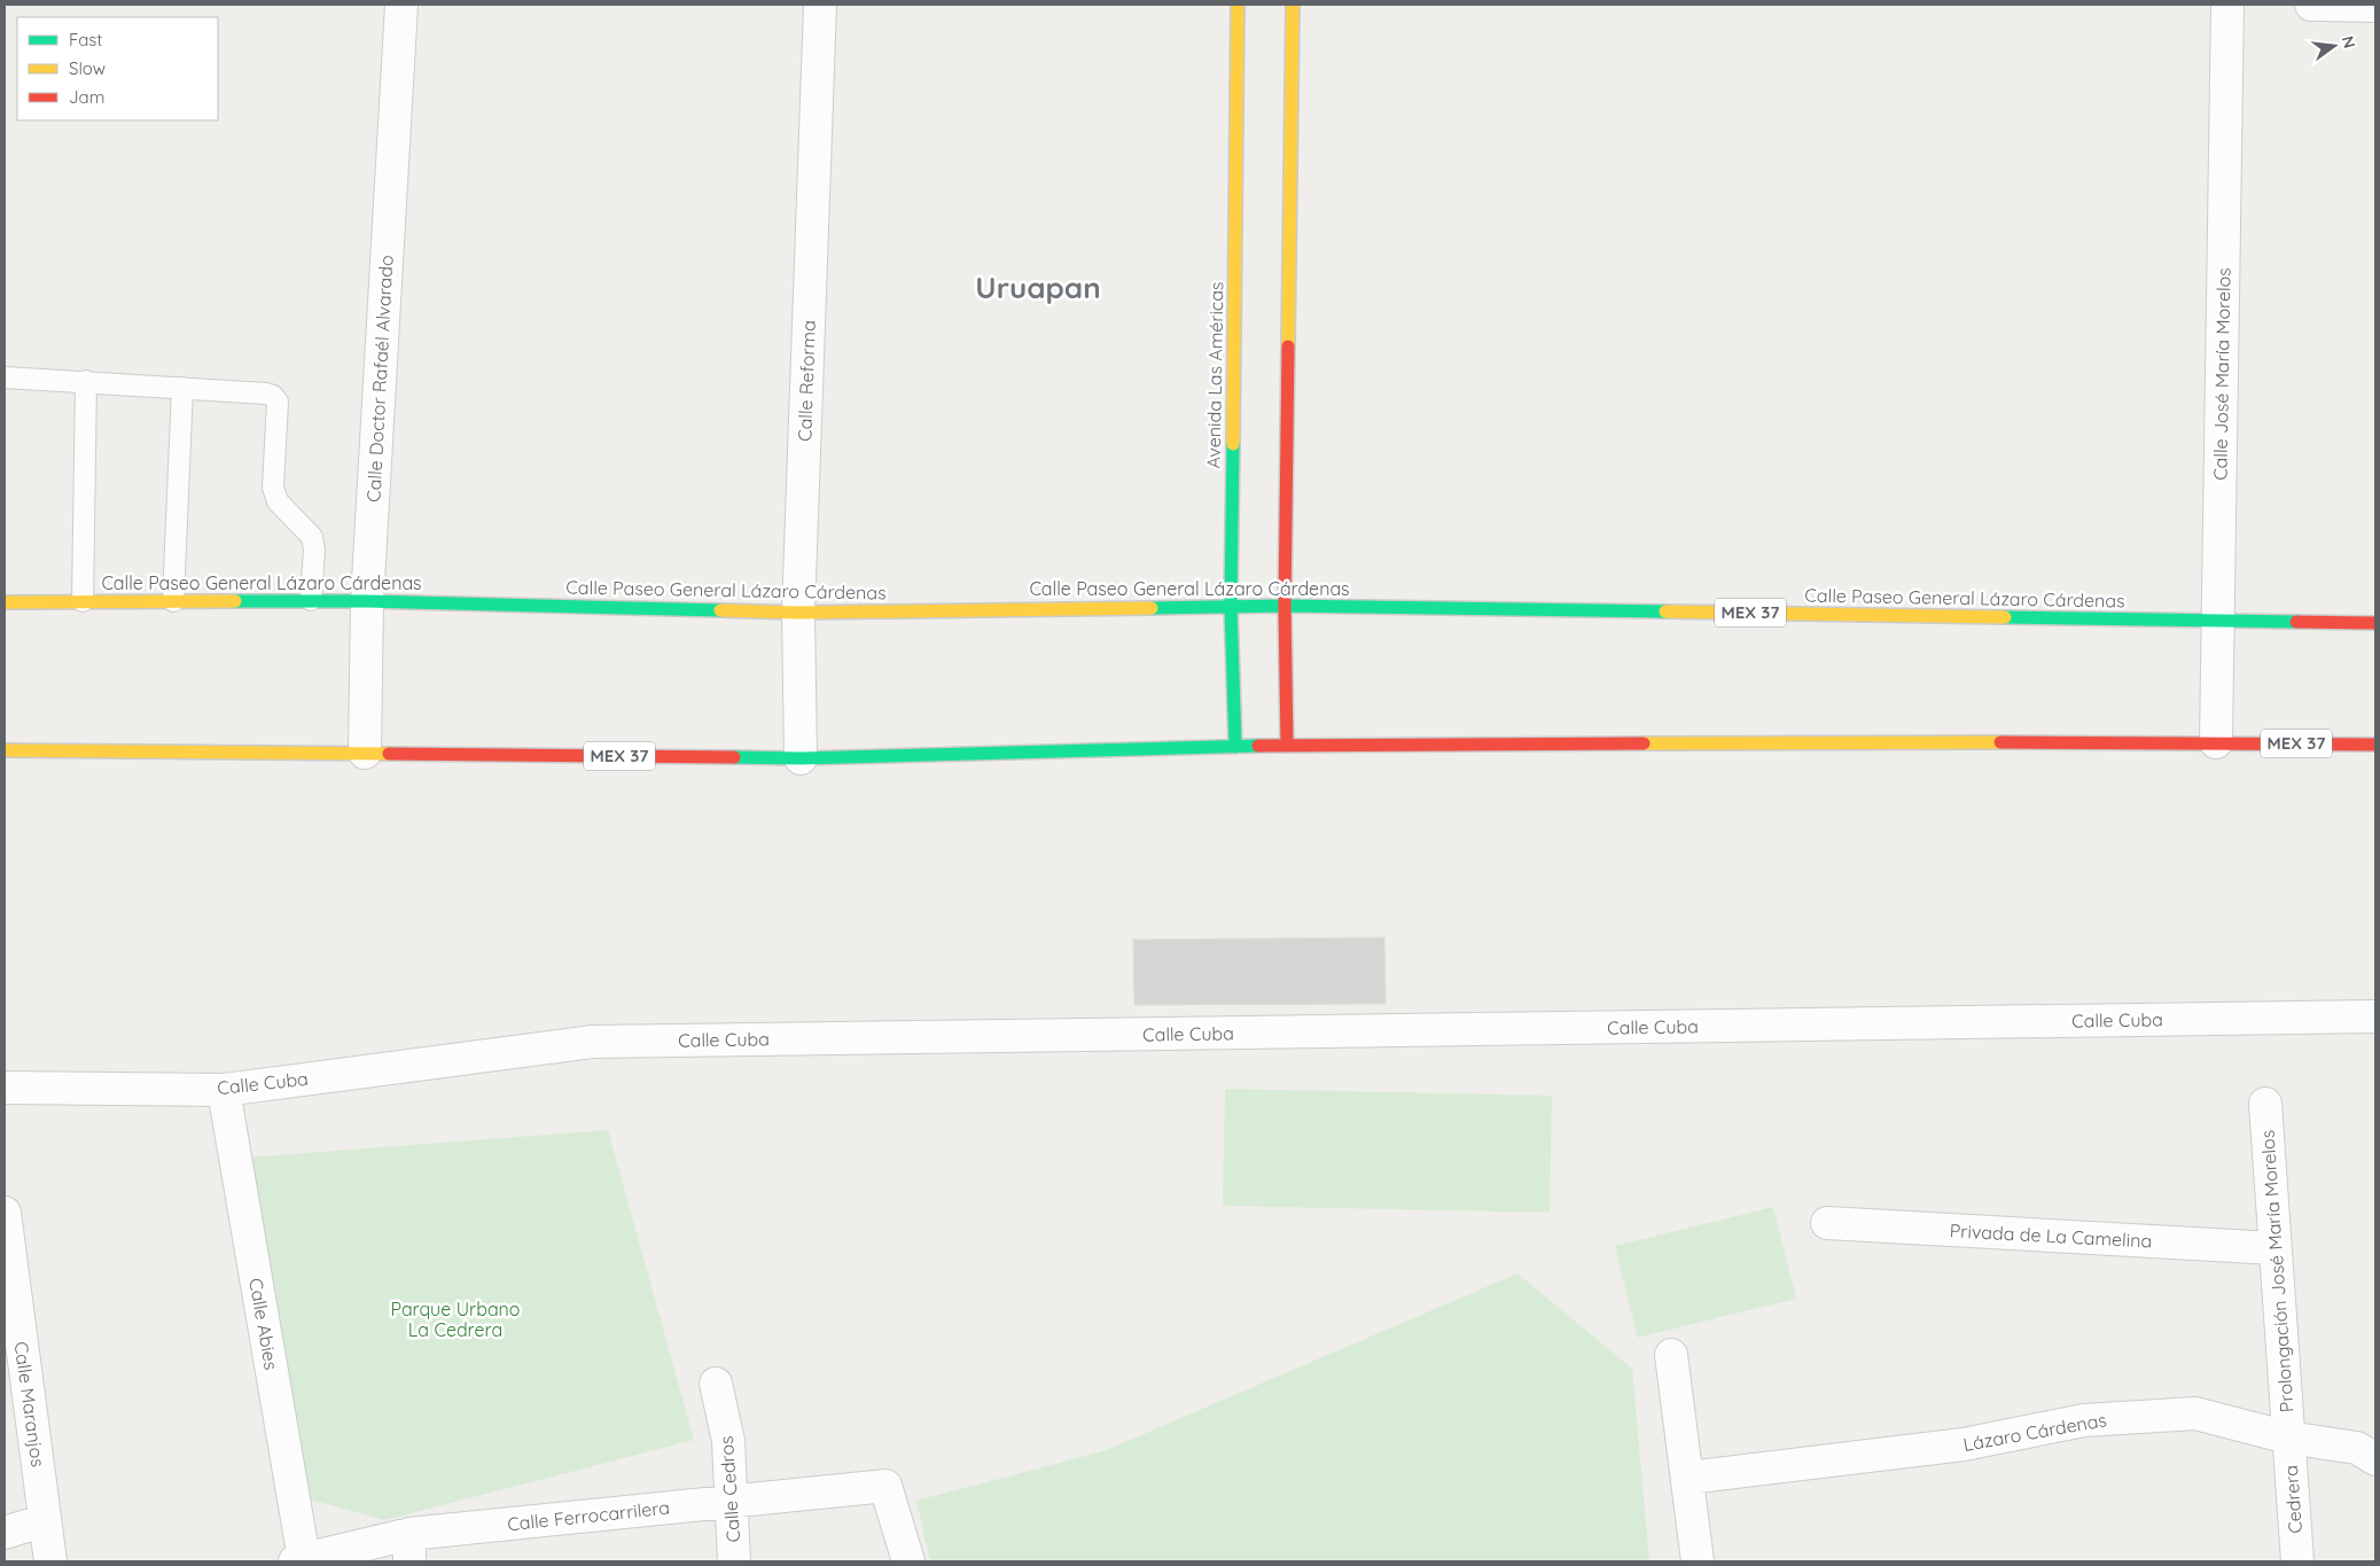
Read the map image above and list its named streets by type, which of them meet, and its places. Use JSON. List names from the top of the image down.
{
  "streets": {
    "main road": ["Avenida Las Américas", "Calle Paseo General Lázaro Cárdenas", "MEX 37"],
    "street": [
      "Calle José María Morelos",
      "Calle Doctor Rafaél Alvarado",
      "Calle Reforma",
      "Calle Cuba",
      "Privada de La Camelina",
      "Prolongación José María Morelos",
      "Calle Abies",
      "Calle Maranjos",
      "Lázaro Cárdenas",
      "Calle Cedros",
      "Cedrera",
      "Calle Ferrocarrilera"
    ]
  },
  "crossings": [
    ["Calle José María Morelos", "Calle Paseo General Lázaro Cárdenas"],
    ["Calle José María Morelos", "MEX 37"],
    ["Avenida Las Américas", "Calle Paseo General Lázaro Cárdenas"],
    ["Avenida Las Américas", "MEX 37"],
    ["Calle Doctor Rafaél Alvarado", "Calle Paseo General Lázaro Cárdenas"],
    ["Calle Doctor Rafaél Alvarado", "MEX 37"],
    ["Calle Reforma", "Calle Paseo General Lázaro Cárdenas"],
    ["Calle Reforma", "MEX 37"],
    ["Calle Cuba", "Calle Abies"],
    ["Privada de La Camelina", "Prolongación José María Morelos"],
    ["Prolongación José María Morelos", "Lázaro Cárdenas"],
    ["Prolongación José María Morelos", "Cedrera"],
    ["Calle Abies", "Calle Ferrocarrilera"],
    ["Lázaro Cárdenas", "Cedrera"],
    ["Calle Cedros", "Calle Ferrocarrilera"]
  ],
  "districts": ["Uruapan"],
  "parks": ["Parque Urbano La Cedrera"],
  "legend": ["Fast", "Slow", "Jam"],
  "north": "right"
}
